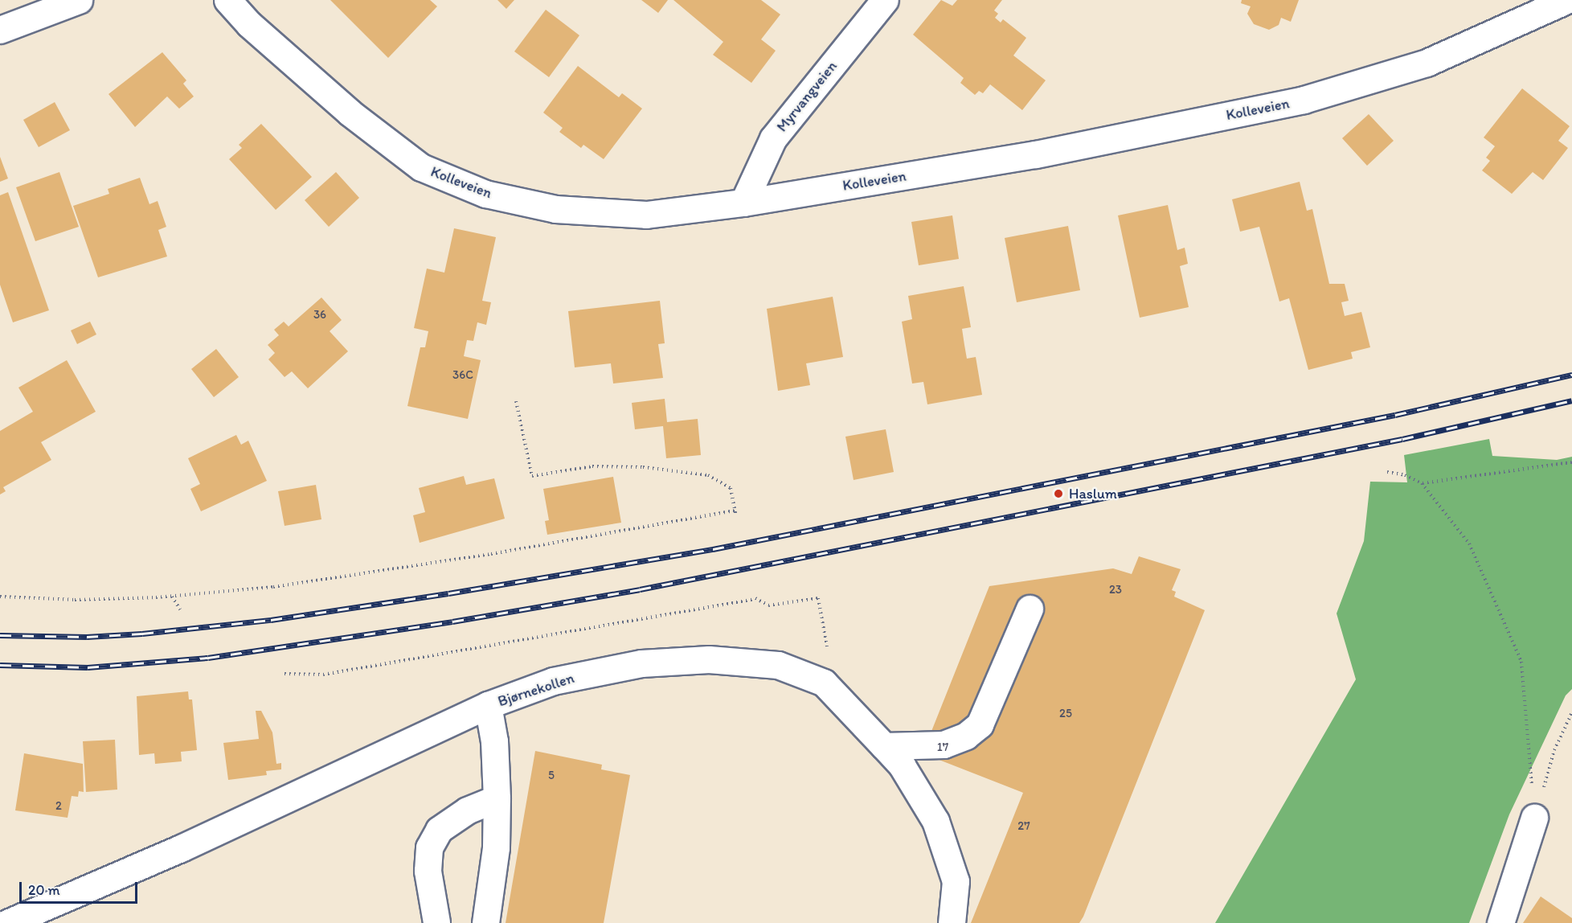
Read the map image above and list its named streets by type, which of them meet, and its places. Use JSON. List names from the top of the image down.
{
  "streets": {
    "street": ["Myrvangveien", "Kolleveien", "Bjørnekollen"]
  },
  "crossings": [
    ["Myrvangveien", "Kolleveien"]
  ],
  "places": ["Haslum"],
  "house_numbers": [
    "36",
    "36C",
    "23",
    "25",
    "17",
    "5",
    "2",
    "27"
  ],
  "scale_bar": "20 m"
}
